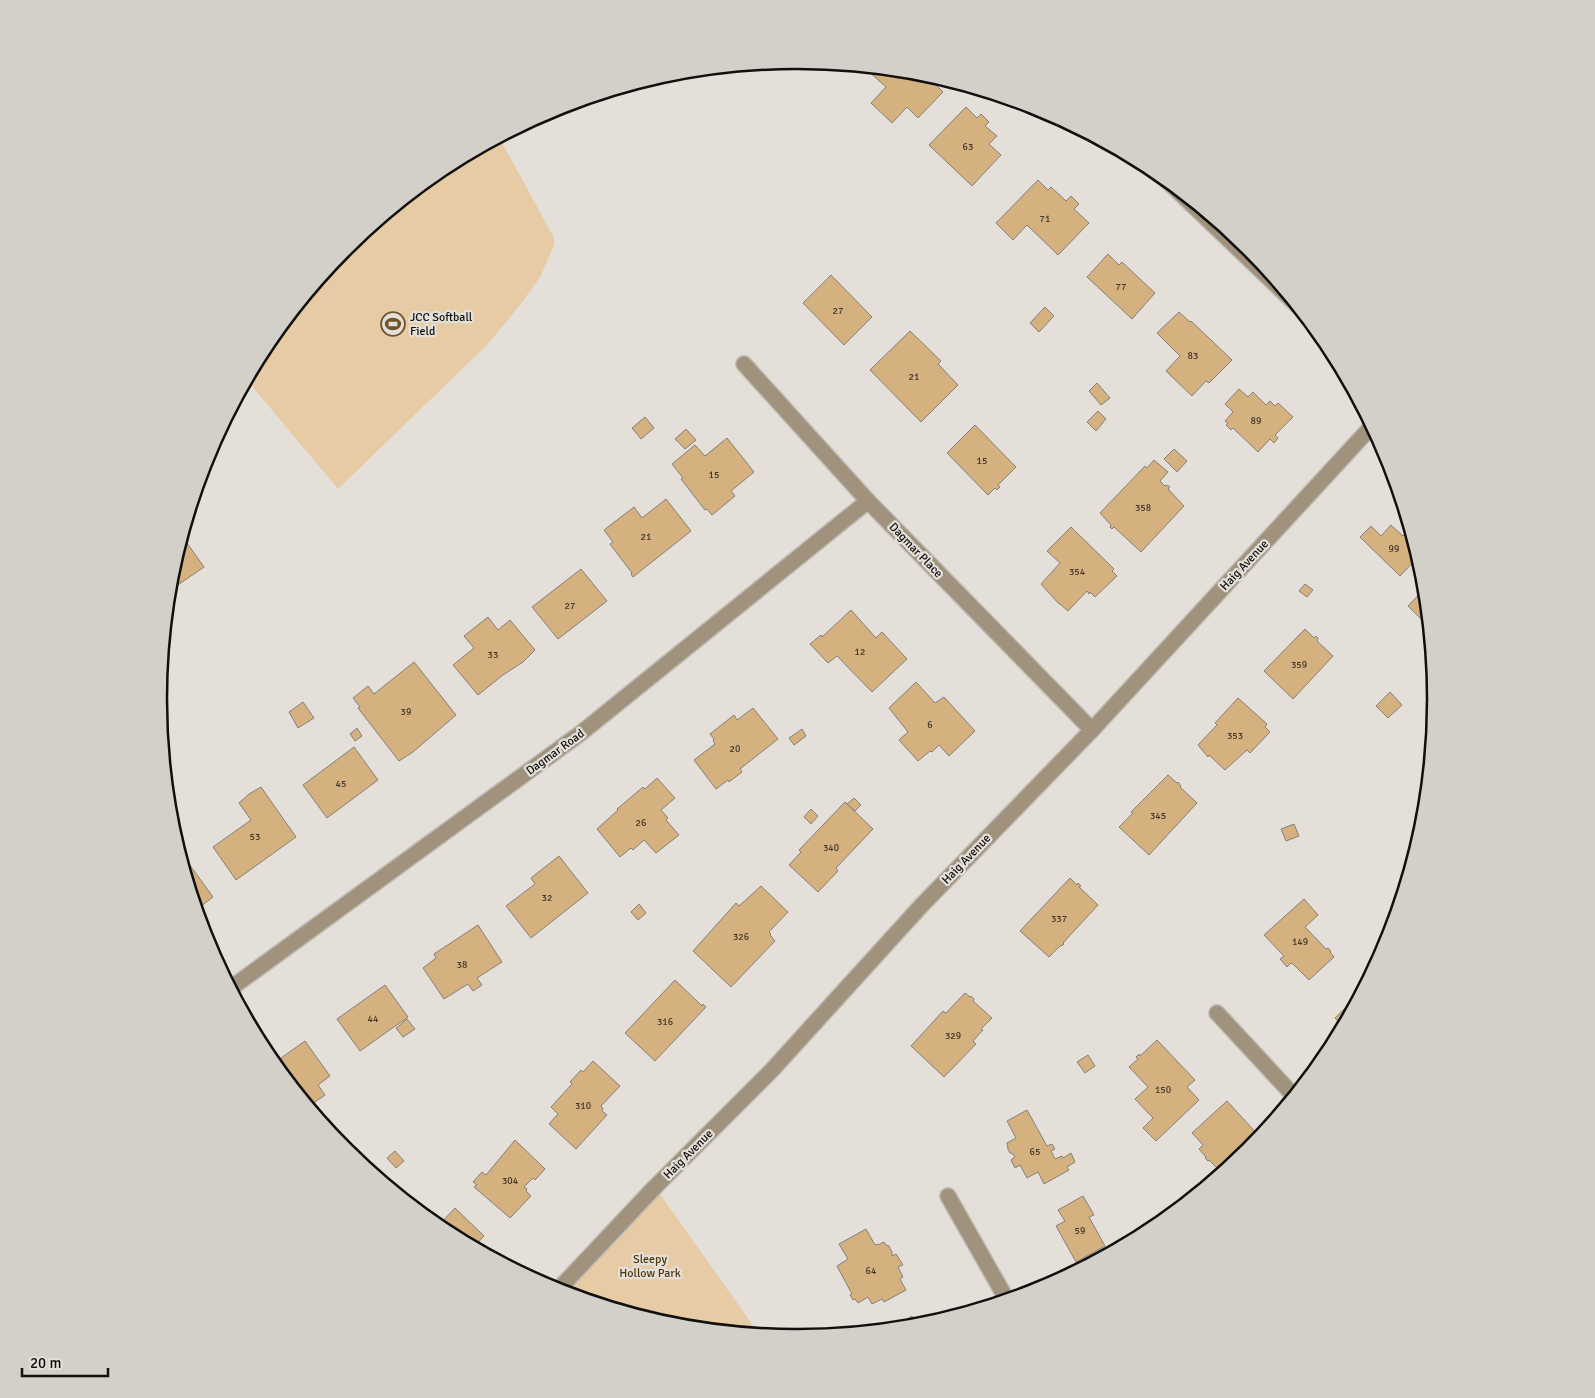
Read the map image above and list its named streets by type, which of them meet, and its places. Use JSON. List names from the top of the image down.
{
  "streets": {
    "street": ["Dagmar Place", "Haig Avenue", "Dagmar Road"]
  },
  "crossings": [
    ["Dagmar Place", "Haig Avenue"],
    ["Dagmar Place", "Dagmar Road"]
  ],
  "parks": ["Sleepy Hollow Park"],
  "places": {
    "sports": ["JCC Softball Field"]
  },
  "house_numbers": [
    "63",
    "71",
    "77",
    "27",
    "83",
    "21",
    "89",
    "15",
    "15",
    "358",
    "21",
    "99",
    "354",
    "27",
    "12",
    "33",
    "359",
    "39",
    "6",
    "353",
    "20",
    "45",
    "345",
    "26",
    "53",
    "340",
    "32",
    "337",
    "326",
    "149",
    "38",
    "44",
    "316",
    "329",
    "150",
    "310",
    "65",
    "304",
    "59",
    "64"
  ],
  "scale_bar": "20 m"
}
